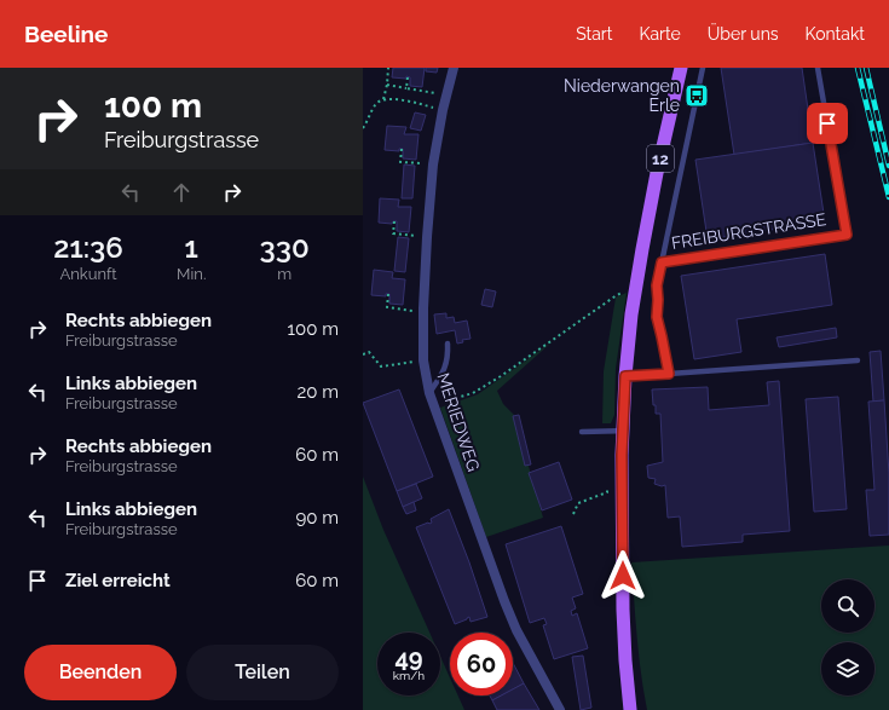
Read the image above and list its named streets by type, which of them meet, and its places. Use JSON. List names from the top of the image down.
{
  "streets": {
    "main road": ["12", "FREIBURGSTRASSE"],
    "street": ["MERIEDWEG"]
  },
  "places": {
    "bus stop": ["Niederwangen Erle"]
  },
  "page": {
    "header": "Beeline",
    "nav": [
      "Start",
      "Karte",
      "Über uns",
      "Kontakt"
    ],
    "turn": ["100 m", "Freiburgstrasse"],
    "eta": [
      "21:36",
      "Ankunft",
      "1",
      "Min.",
      "330",
      "m"
    ],
    "list": [
      {
        "name": "Rechts abbiegen",
        "note": "Freiburgstrasse",
        "value": "100 m"
      },
      {
        "name": "Links abbiegen",
        "note": "Freiburgstrasse",
        "value": "20 m"
      },
      {
        "name": "Rechts abbiegen",
        "note": "Freiburgstrasse",
        "value": "60 m"
      },
      {
        "name": "Links abbiegen",
        "note": "Freiburgstrasse",
        "value": "90 m"
      },
      {
        "name": "Ziel erreicht",
        "value": "60 m"
      }
    ],
    "speed": "49 km/h",
    "limit": "60",
    "buttons": ["Beenden", "Teilen"]
  }
}
